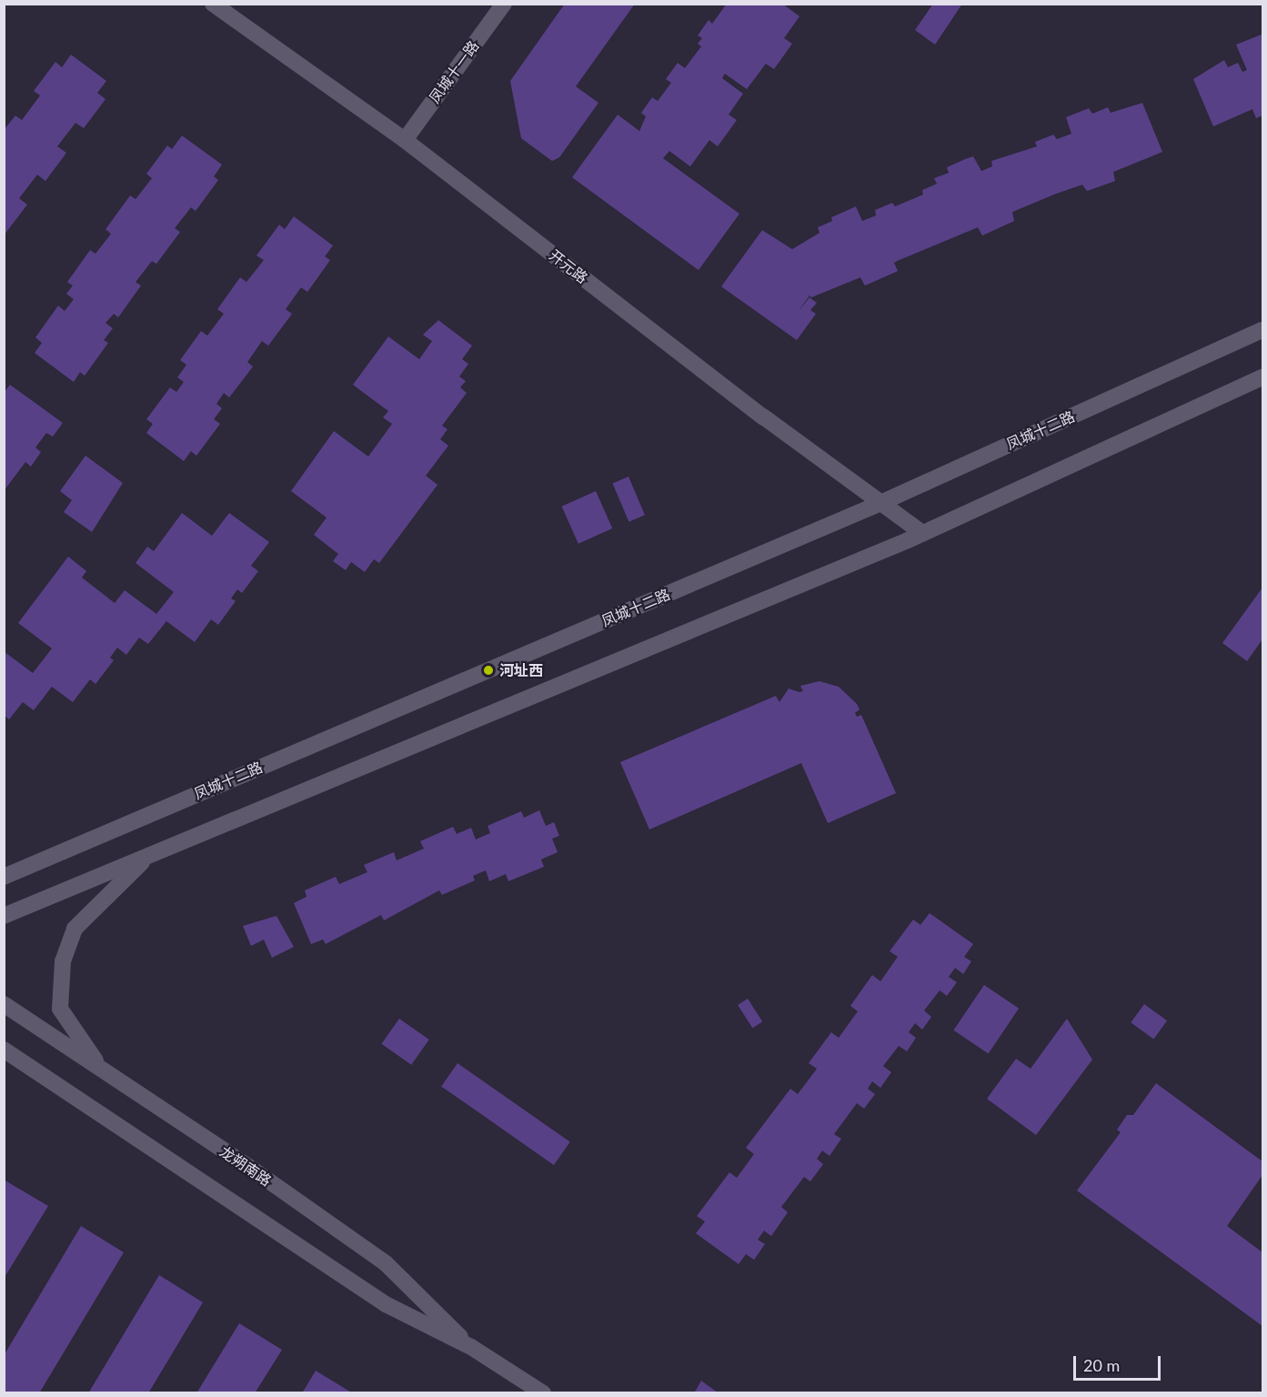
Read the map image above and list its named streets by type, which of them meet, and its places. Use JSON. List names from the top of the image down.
{
  "streets": {
    "street": [
      "凤城十一路",
      "开元路",
      "凤城十二路",
      "龙朔南路"
    ]
  },
  "crossings": [
    ["凤城十一路", "开元路"],
    ["开元路", "凤城十二路"]
  ],
  "places": ["河址西"],
  "scale_bar": "20 m"
}
